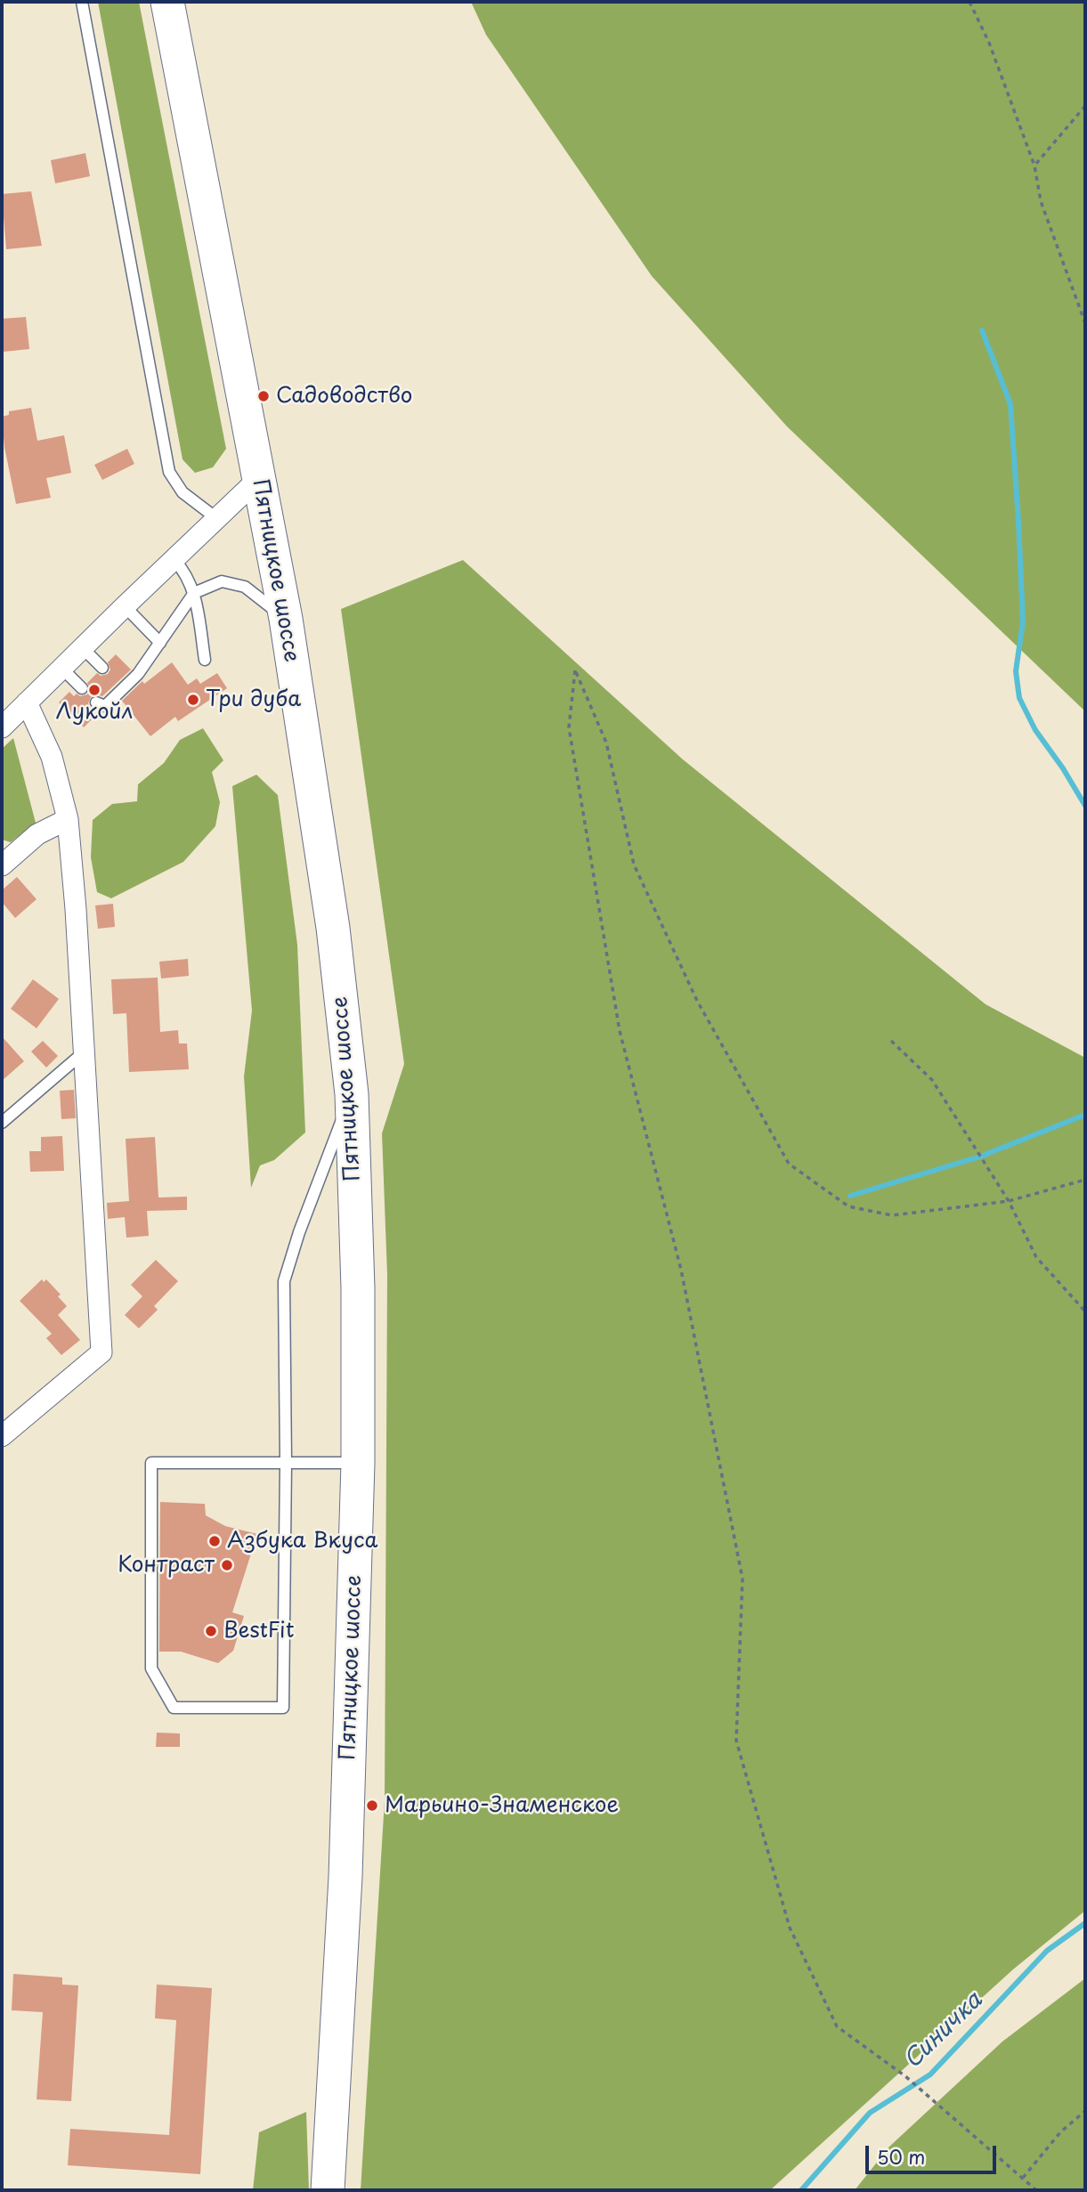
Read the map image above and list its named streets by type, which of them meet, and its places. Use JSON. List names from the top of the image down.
{
  "streets": {
    "main road": ["Пятницкое шоссе"]
  },
  "water": ["Синичка"],
  "places": [
    "Садоводство",
    "Лукойл",
    "Три дуба",
    "Азбука Вкуса",
    "Контраст",
    "BestFit",
    "Марьино-Знаменское"
  ],
  "scale_bar": "50 m"
}
